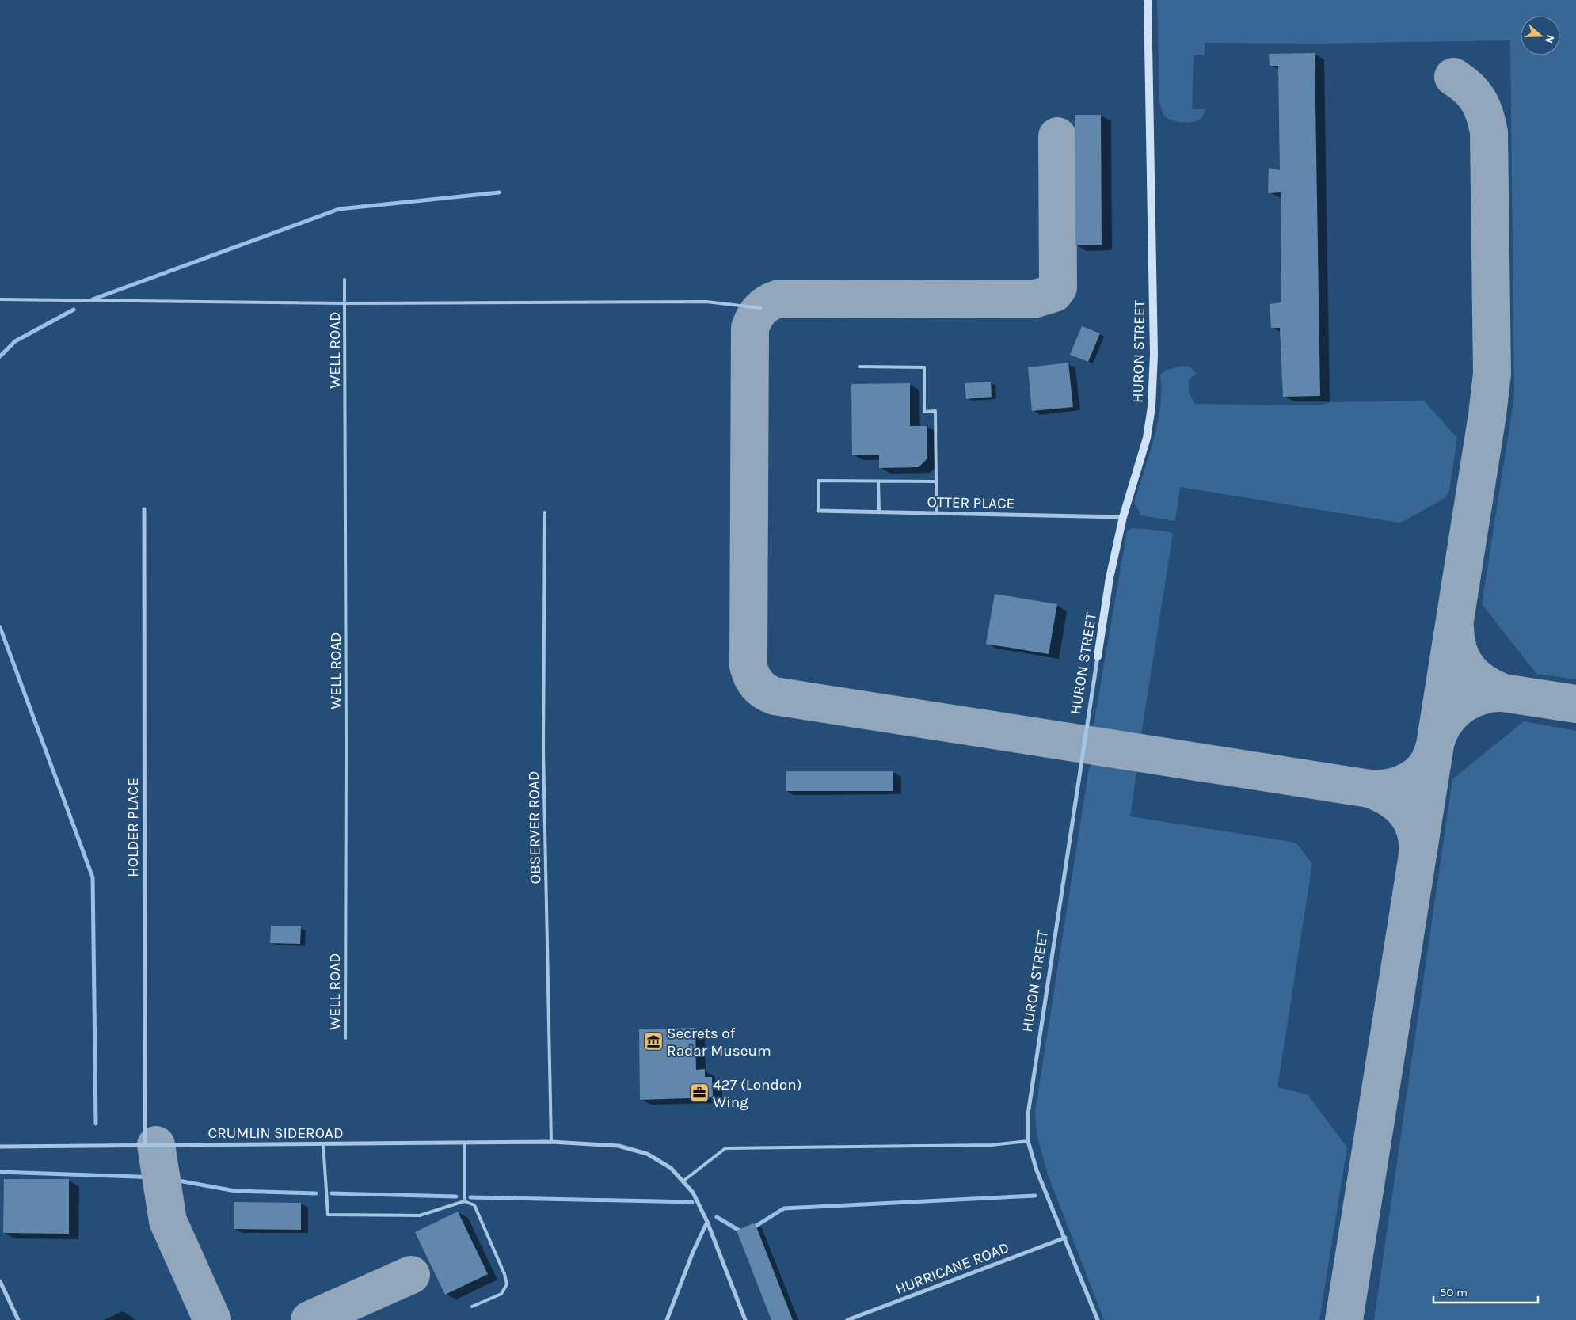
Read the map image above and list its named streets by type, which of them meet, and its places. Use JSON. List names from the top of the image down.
{
  "streets": {
    "street": [
      "HURON STREET",
      "OTTER PLACE",
      "HOLDER PLACE",
      "CRUMLIN SIDEROAD",
      "HURRICANE ROAD"
    ],
    "lane": ["WELL ROAD", "OBSERVER ROAD"]
  },
  "crossings": [
    ["HURON STREET", "OTTER PLACE"],
    ["HURON STREET", "HURRICANE ROAD"],
    ["HOLDER PLACE", "CRUMLIN SIDEROAD"],
    ["OBSERVER ROAD", "CRUMLIN SIDEROAD"]
  ],
  "places": {
    "museum": ["Secrets of Radar Museum"],
    "office": ["427 (London) Wing"]
  },
  "scale_bar": "50 m",
  "north": "right"
}
